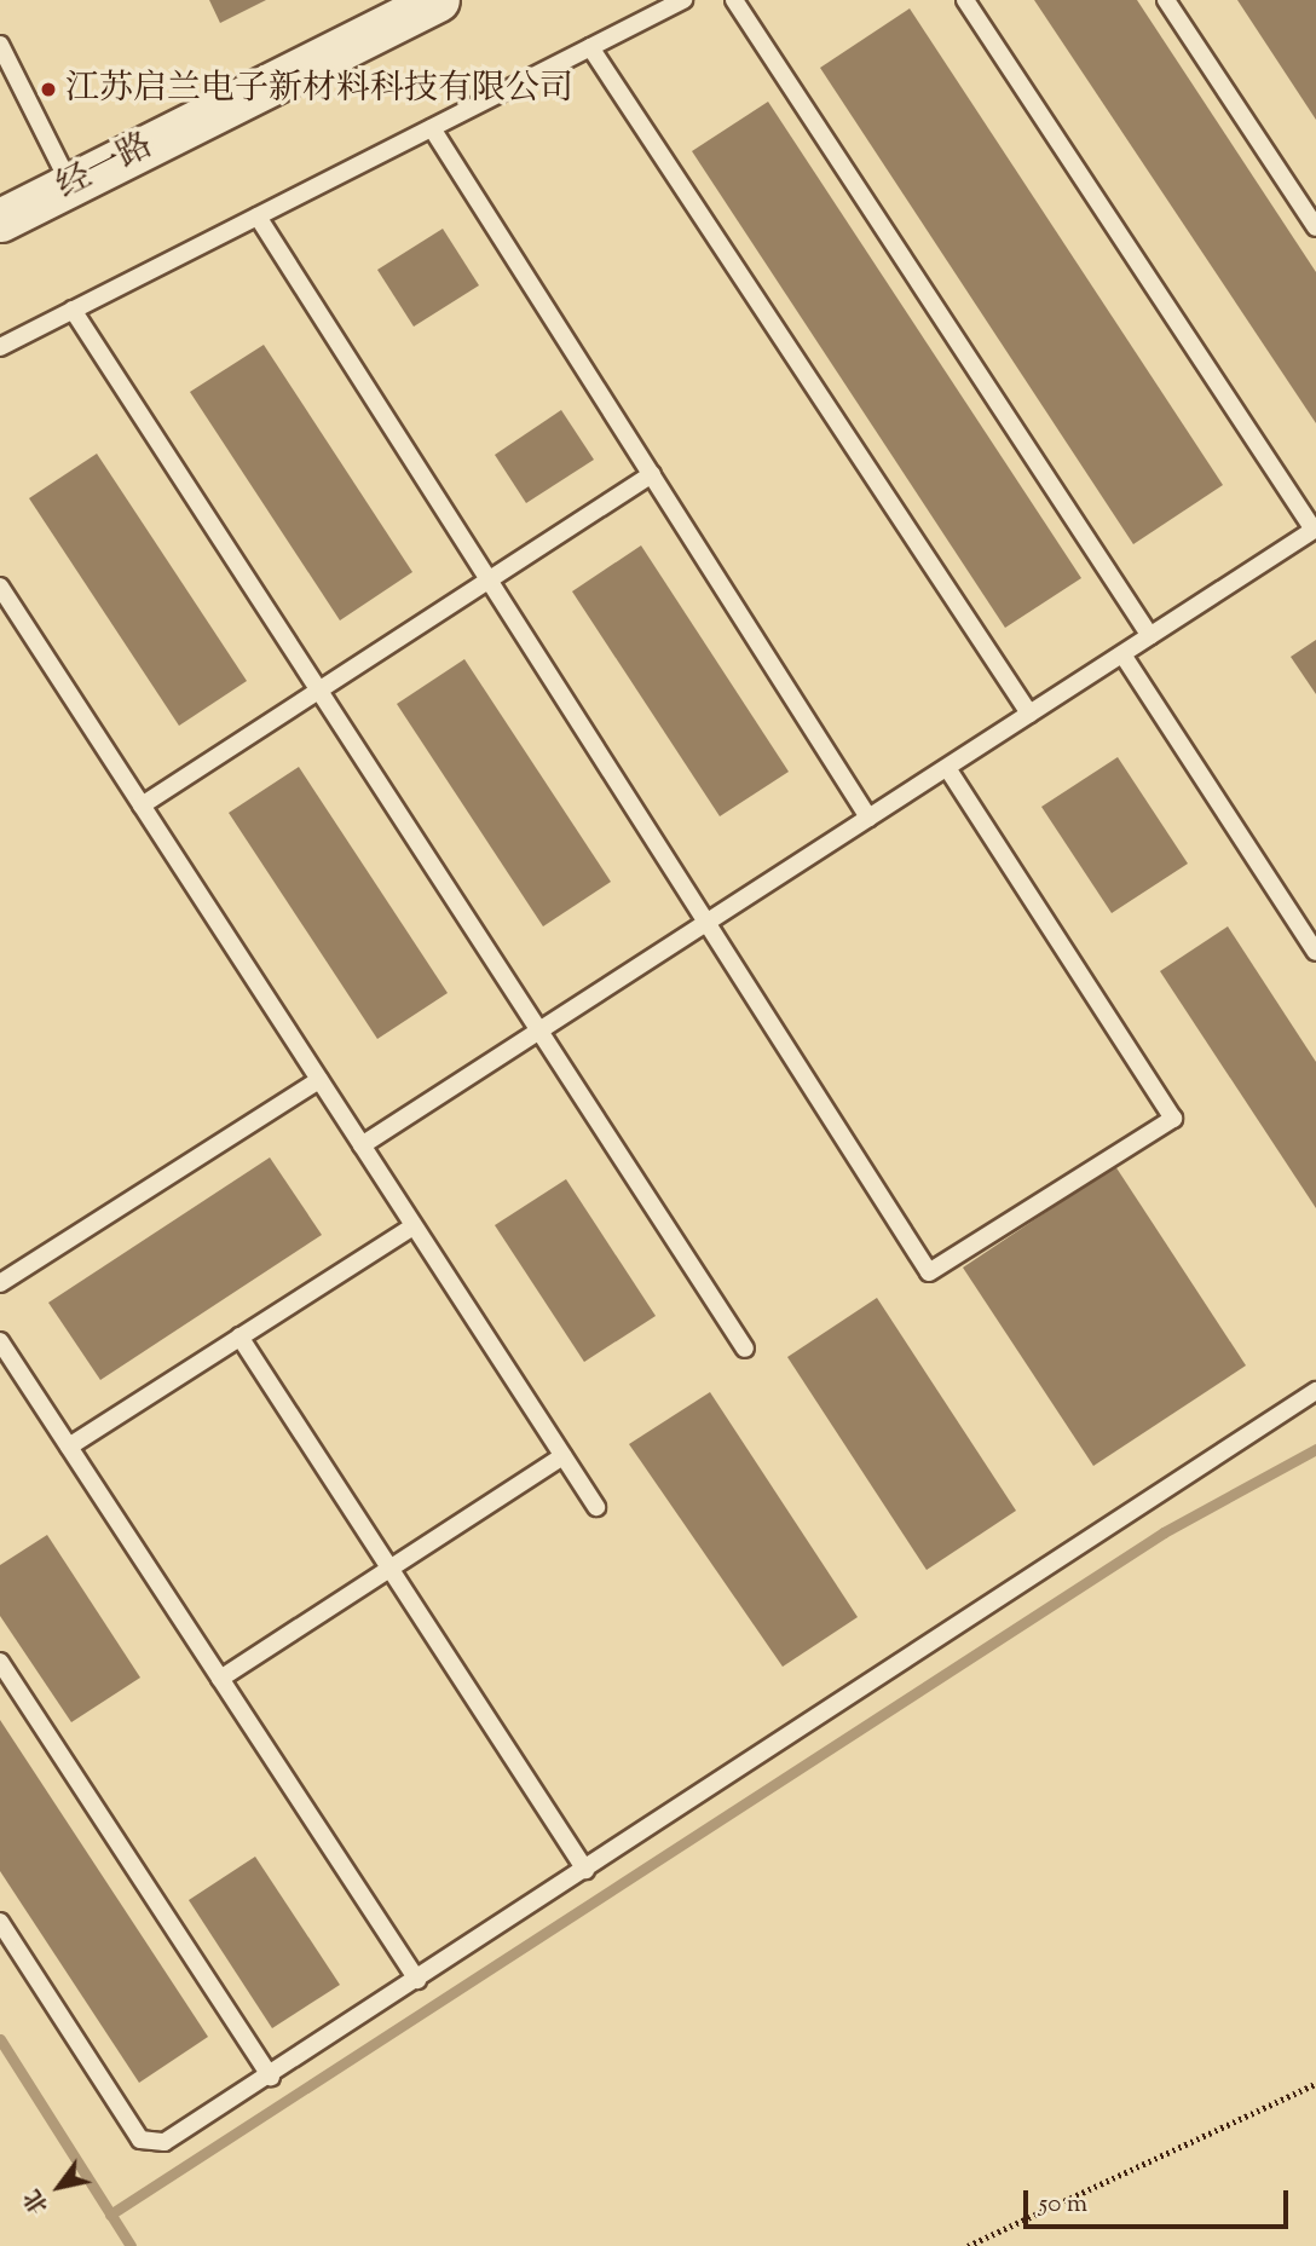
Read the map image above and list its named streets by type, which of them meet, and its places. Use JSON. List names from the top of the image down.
{
  "streets": {
    "street": ["经一路"]
  },
  "places": ["江苏启兰电子新材料科技有限公司"],
  "scale_bar": "50 m",
  "north": "bottom left"
}
